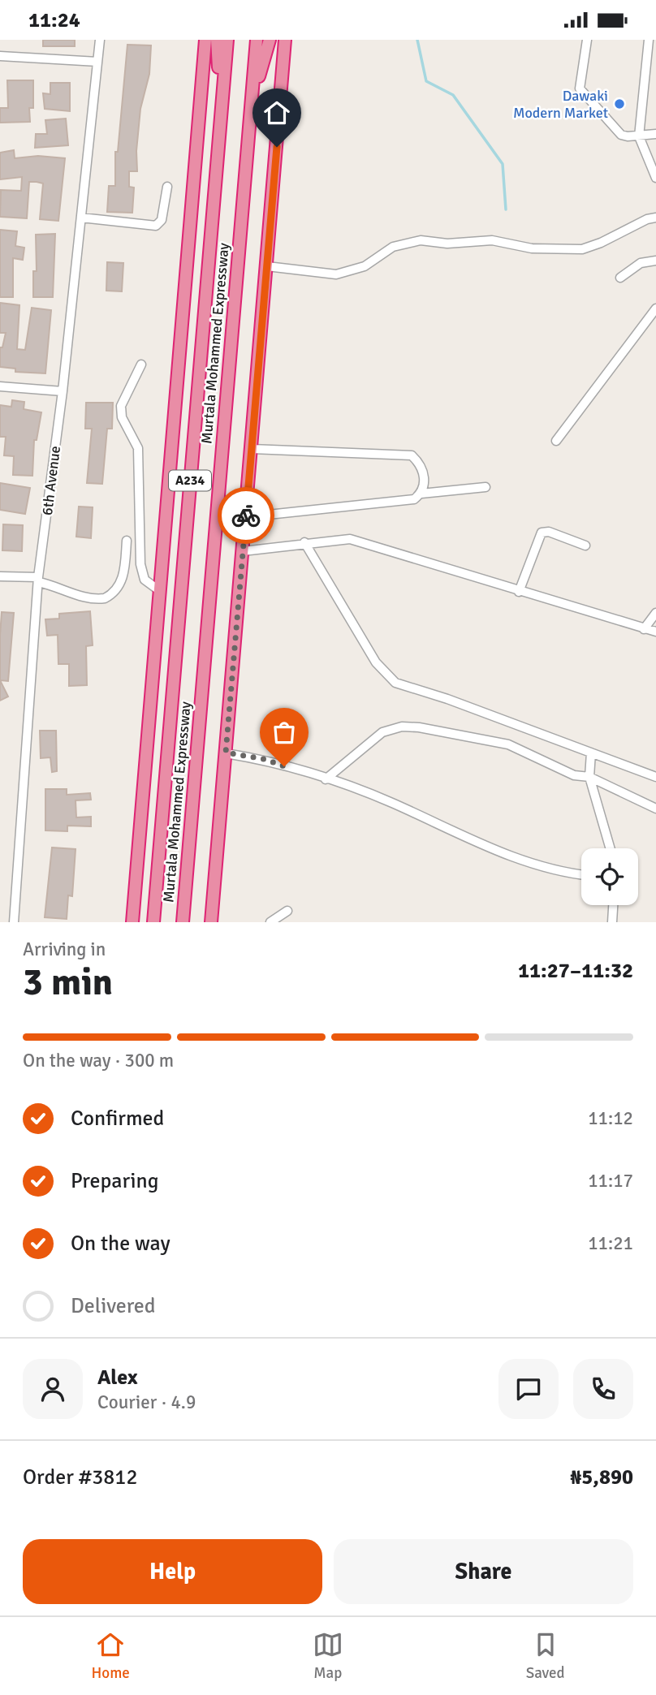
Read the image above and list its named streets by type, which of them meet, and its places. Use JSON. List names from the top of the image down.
{
  "streets": {
    "highway": ["Murtala Mohammed Expressway", "A234"],
    "street": ["6th Avenue"]
  },
  "places": ["Dawaki Modern Market"],
  "page": {
    "status": "11:24",
    "heading": ["3 min", "Arriving in", "11:27–11:32"],
    "panel": [
      "Alex",
      "Courier · 4.9",
      "Order #3812",
      "₦5,890"
    ],
    "bar": "On the way · 300 m",
    "list": [
      ["Confirmed", "11:12"],
      ["Preparing", "11:17"],
      ["On the way", "11:21"],
      "Delivered"
    ],
    "buttons": ["Help", "Share"],
    "tabs": ["Home", "Map", "Saved"]
  }
}
